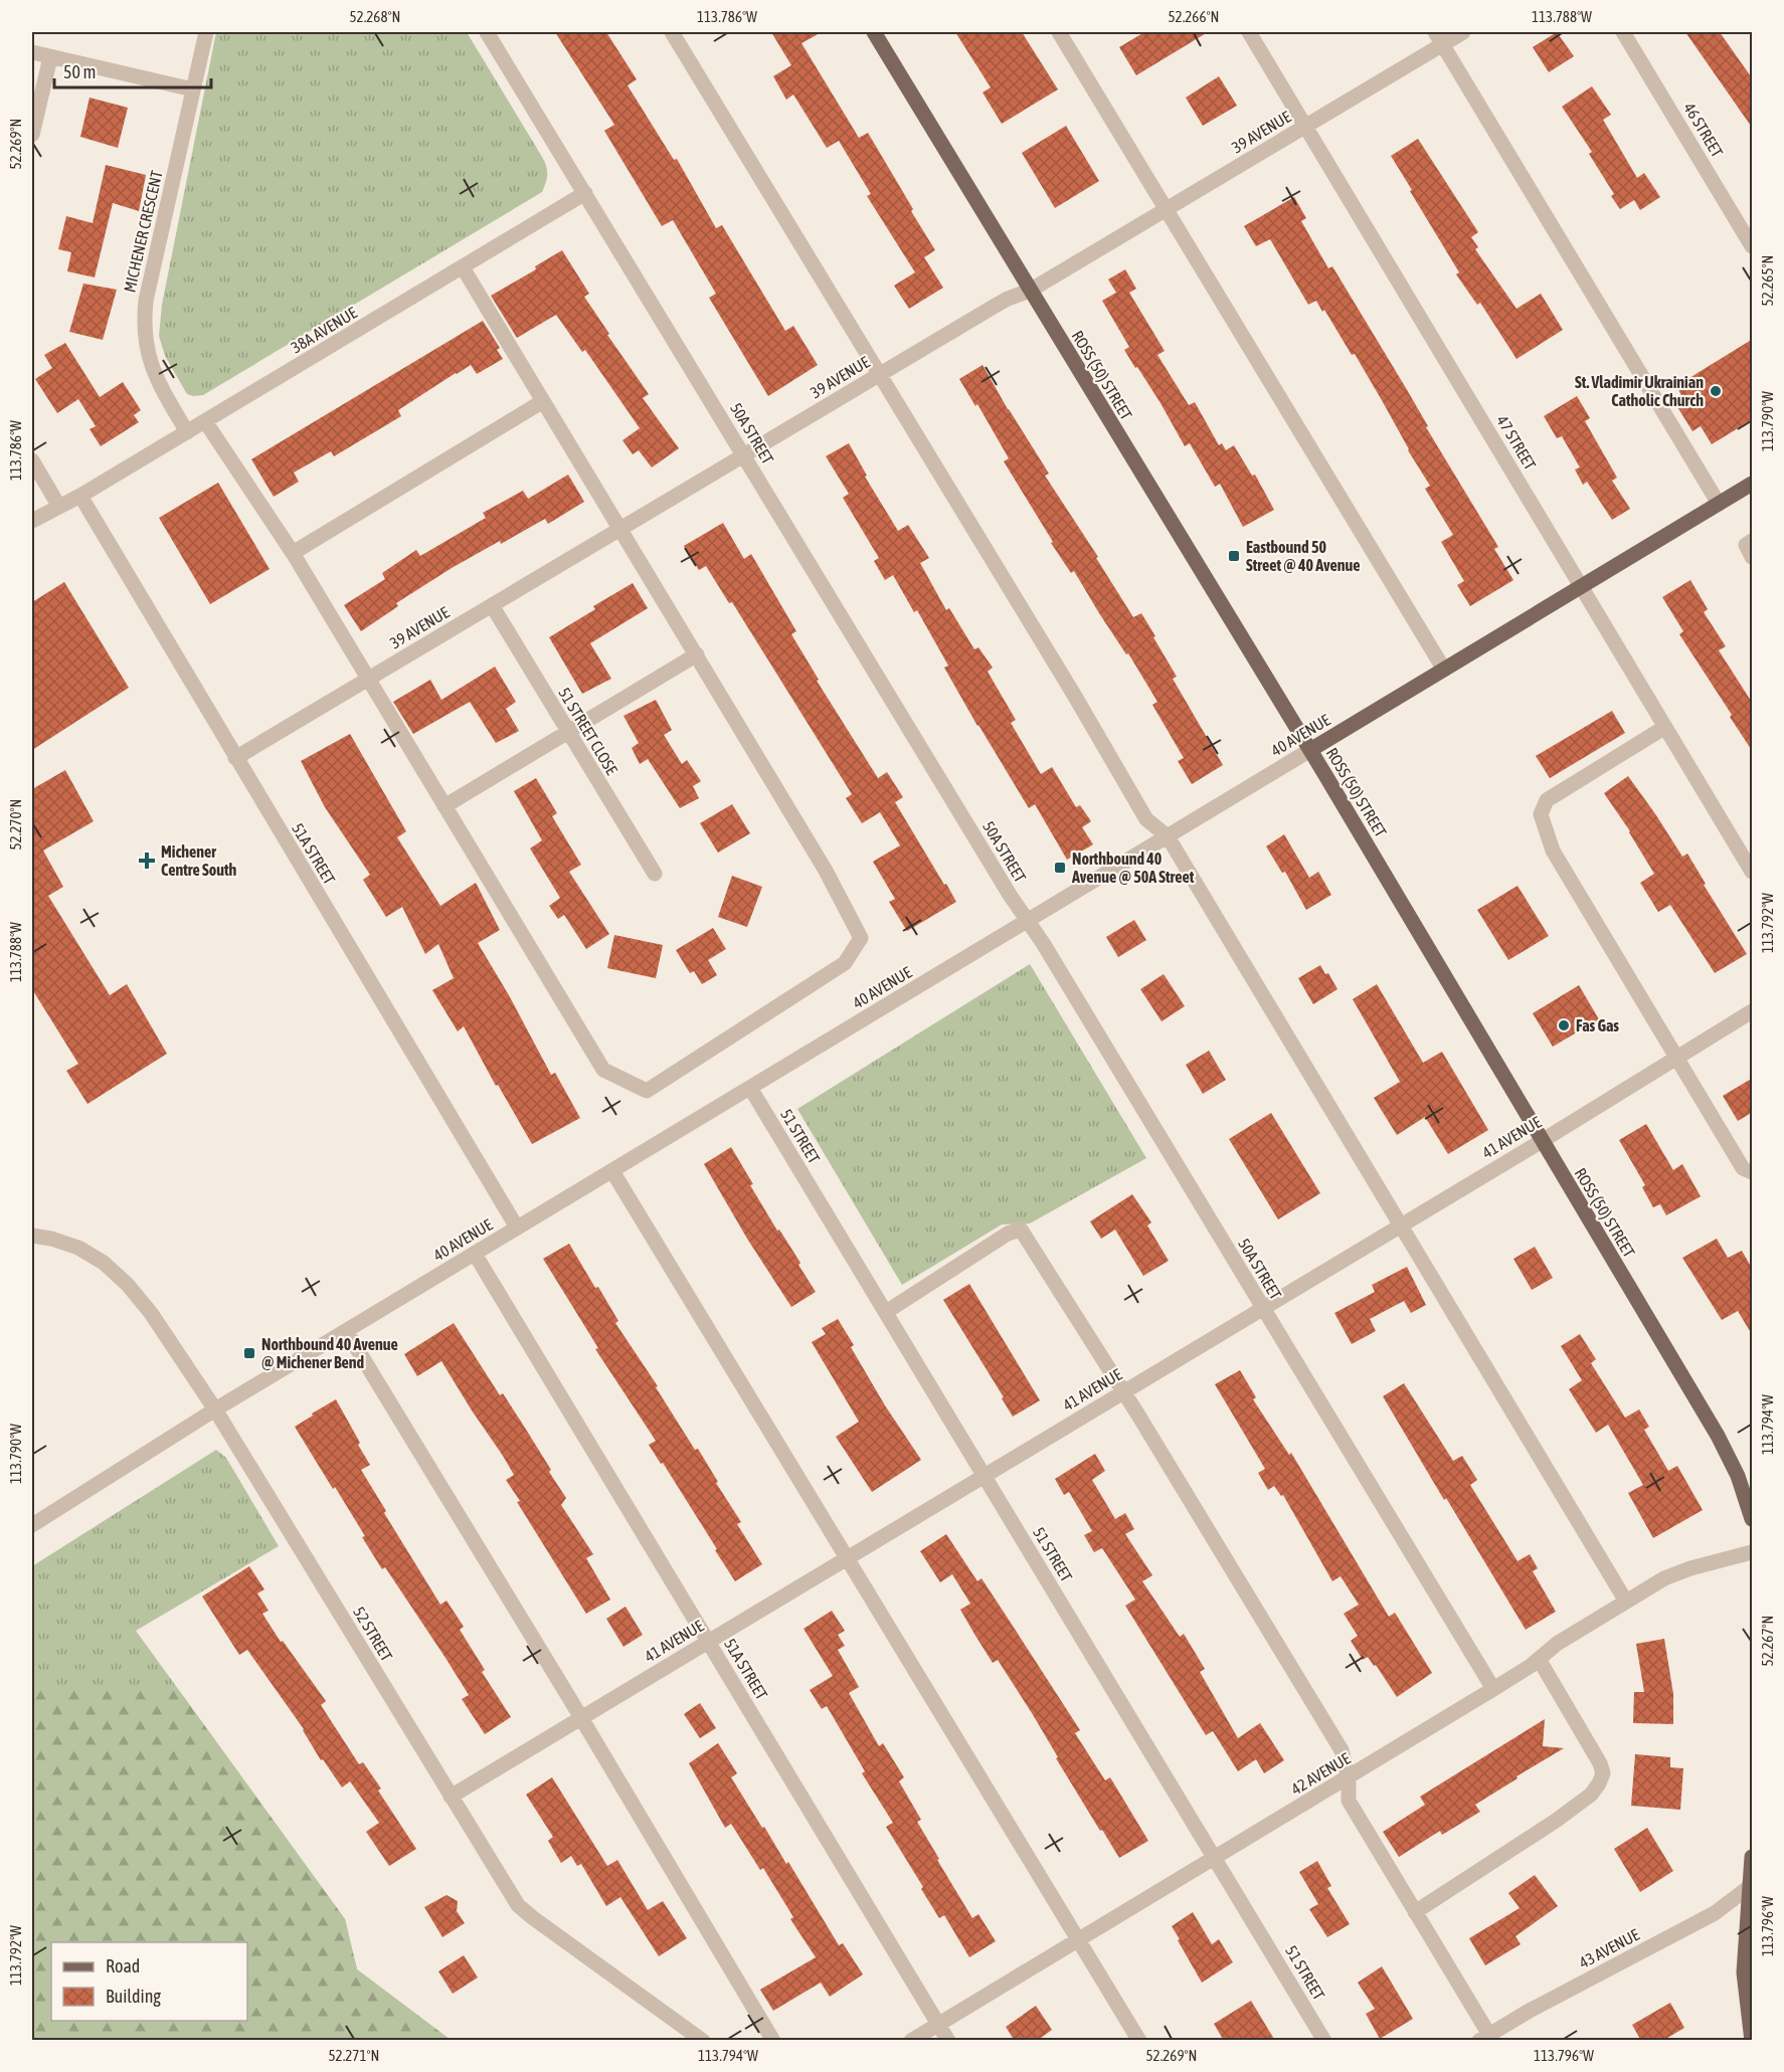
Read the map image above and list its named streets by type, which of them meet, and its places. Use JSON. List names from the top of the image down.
{
  "streets": {
    "main road": ["ROSS (50) STREET", "40 AVENUE"],
    "street": [
      "46 STREET",
      "39 AVENUE",
      "MICHENER CRESCENT",
      "38A AVENUE",
      "50A STREET",
      "47 STREET",
      "51 STREET CLOSE",
      "51A STREET",
      "51 STREET",
      "41 AVENUE",
      "52 STREET",
      "42 AVENUE",
      "43 AVENUE"
    ]
  },
  "crossings": [
    ["39 AVENUE", "ROSS (50) STREET"],
    ["39 AVENUE", "50A STREET"],
    ["39 AVENUE", "47 STREET"],
    ["39 AVENUE", "51 STREET CLOSE"],
    ["39 AVENUE", "51A STREET"],
    ["MICHENER CRESCENT", "38A AVENUE"],
    ["38A AVENUE", "50A STREET"],
    ["38A AVENUE", "51A STREET"],
    ["ROSS (50) STREET", "40 AVENUE"],
    ["ROSS (50) STREET", "41 AVENUE"],
    ["50A STREET", "40 AVENUE"],
    ["50A STREET", "41 AVENUE"],
    ["50A STREET", "42 AVENUE"],
    ["47 STREET", "40 AVENUE"],
    ["40 AVENUE", "51A STREET"],
    ["40 AVENUE", "51 STREET"],
    ["40 AVENUE", "52 STREET"],
    ["51A STREET", "41 AVENUE"],
    ["51A STREET", "42 AVENUE"],
    ["51 STREET", "41 AVENUE"],
    ["51 STREET", "42 AVENUE"],
    ["41 AVENUE", "52 STREET"]
  ],
  "places": {
    "other": ["St. Vladimir Ukrainian Catholic Church", "Fas Gas"],
    "transit": ["Eastbound 50 Street @ 40 Avenue", "Northbound 40 Avenue @ 50A Street", "Northbound 40 Avenue @ Michener Bend"],
    "health": ["Michener Centre South"]
  },
  "legend": ["Road", "Building"],
  "scale_bar": "50 m",
  "coordinates": [
    "52.268°N",
    "113.786°W",
    "52.266°N",
    "113.788°W",
    "52.269°N",
    "52.265°N",
    "113.790°W",
    "52.270°N",
    "113.792°W",
    "113.794°W",
    "52.267°N",
    "113.796°W",
    "52.271°N"
  ]
}
